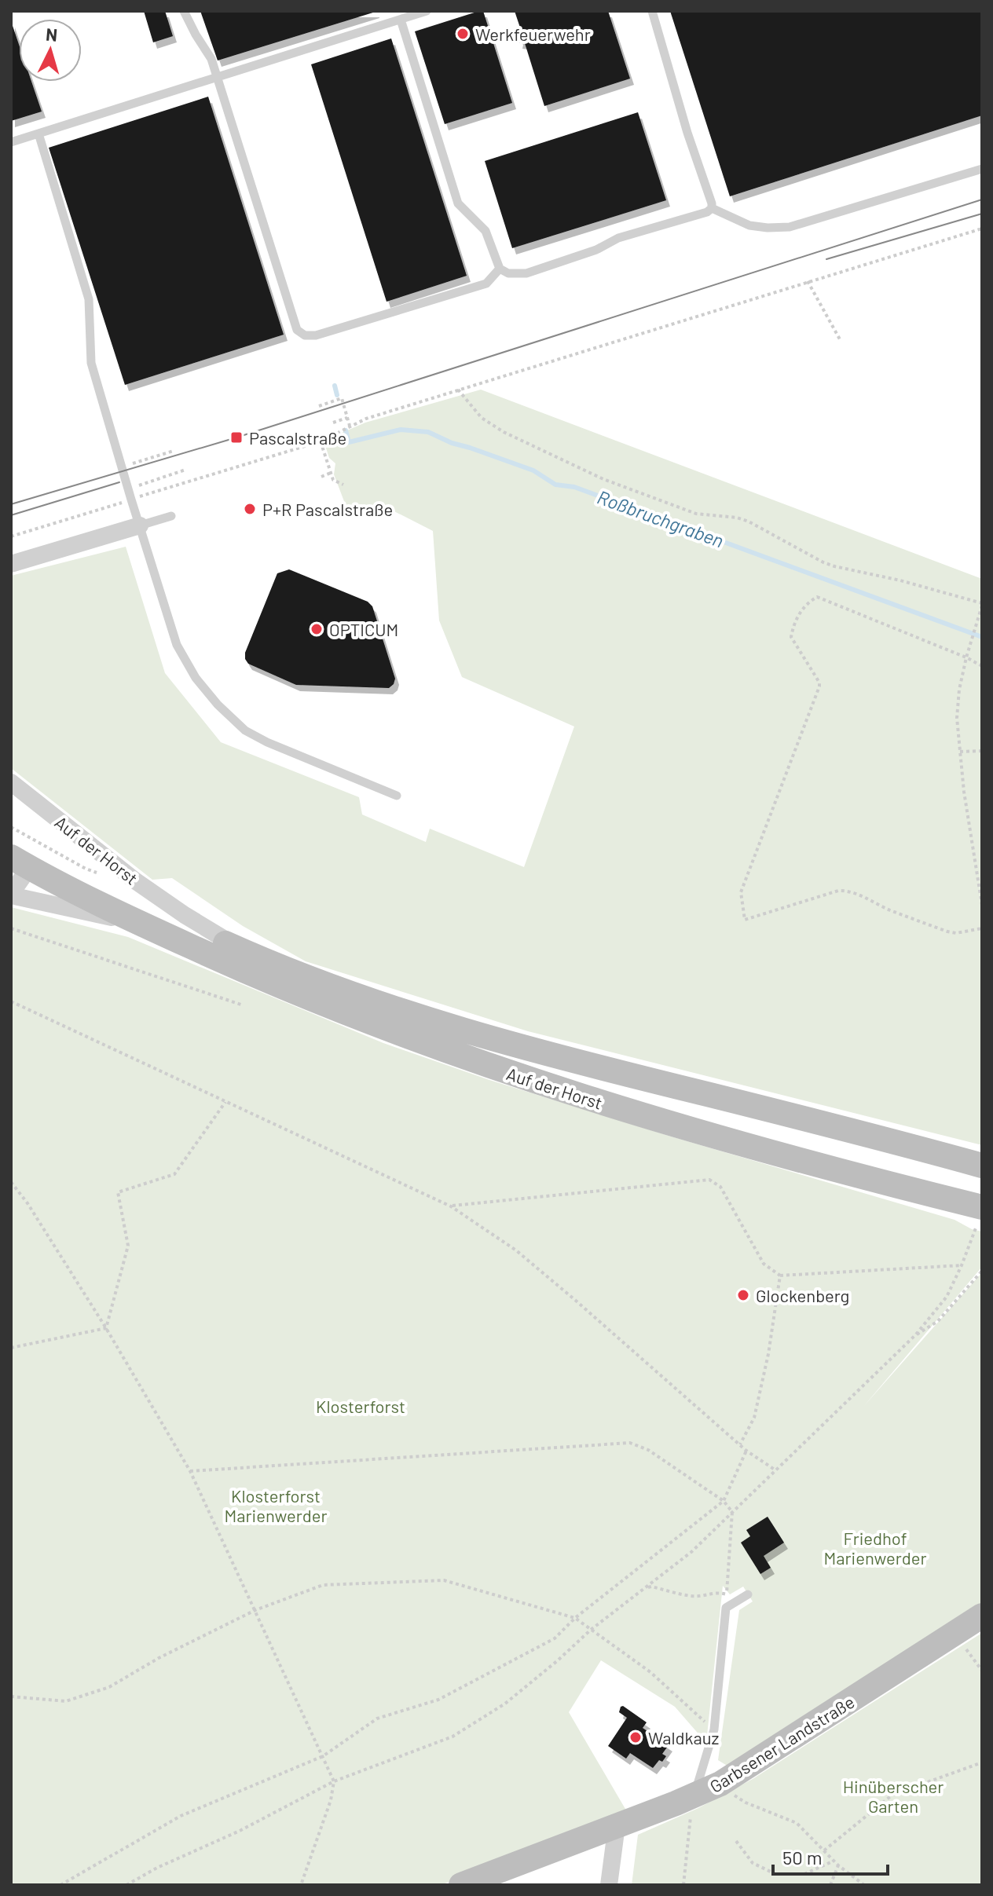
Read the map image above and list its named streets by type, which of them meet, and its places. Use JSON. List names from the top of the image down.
{
  "streets": {
    "street": ["Auf der Horst", "Garbsener Landstraße"]
  },
  "water": ["Roßbruchgraben"],
  "parks": [
    "Klosterforst",
    "Klosterforst Marienwerder",
    "Friedhof Marienwerder",
    "Hinüberscher Garten"
  ],
  "places": {
    "other": [
      "Werkfeuerwehr",
      "P+R Pascalstraße",
      "OPTICUM",
      "Glockenberg",
      "Waldkauz"
    ],
    "transit": ["Pascalstraße"]
  },
  "scale_bar": "50 m",
  "north": "top"
}
